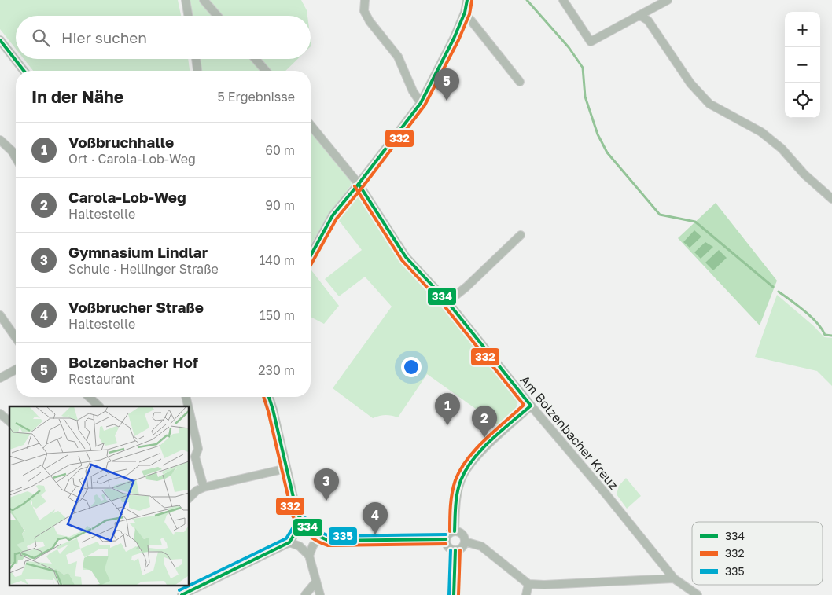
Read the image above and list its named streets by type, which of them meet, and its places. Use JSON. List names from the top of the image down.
{
  "streets": {
    "street": ["Am Bolzenbacher Kreuz"]
  },
  "lines": ["transit line 334", "transit line 332", "transit line 335"],
  "legend": ["334", "332", "335"],
  "page": {
    "map_buttons": ["+", "−"],
    "search": "Hier suchen",
    "pins": [
      "5",
      "1",
      "2",
      "3",
      "4"
    ],
    "heading": ["In der Nähe", "5 Ergebnisse"],
    "list": [
      {
        "mark": "1",
        "name": "Voßbruchhalle",
        "note": "Ort · Carola-Lob-Weg",
        "value": "60 m"
      },
      {
        "mark": "2",
        "name": "Carola-Lob-Weg",
        "note": "Haltestelle",
        "value": "90 m"
      },
      {
        "mark": "3",
        "name": "Gymnasium Lindlar",
        "note": "Schule · Hellinger Straße",
        "value": "140 m"
      },
      {
        "mark": "4",
        "name": "Voßbrucher Straße",
        "note": "Haltestelle",
        "value": "150 m"
      },
      {
        "mark": "5",
        "name": "Bolzenbacher Hof",
        "note": "Restaurant",
        "value": "230 m"
      }
    ]
  }
}
